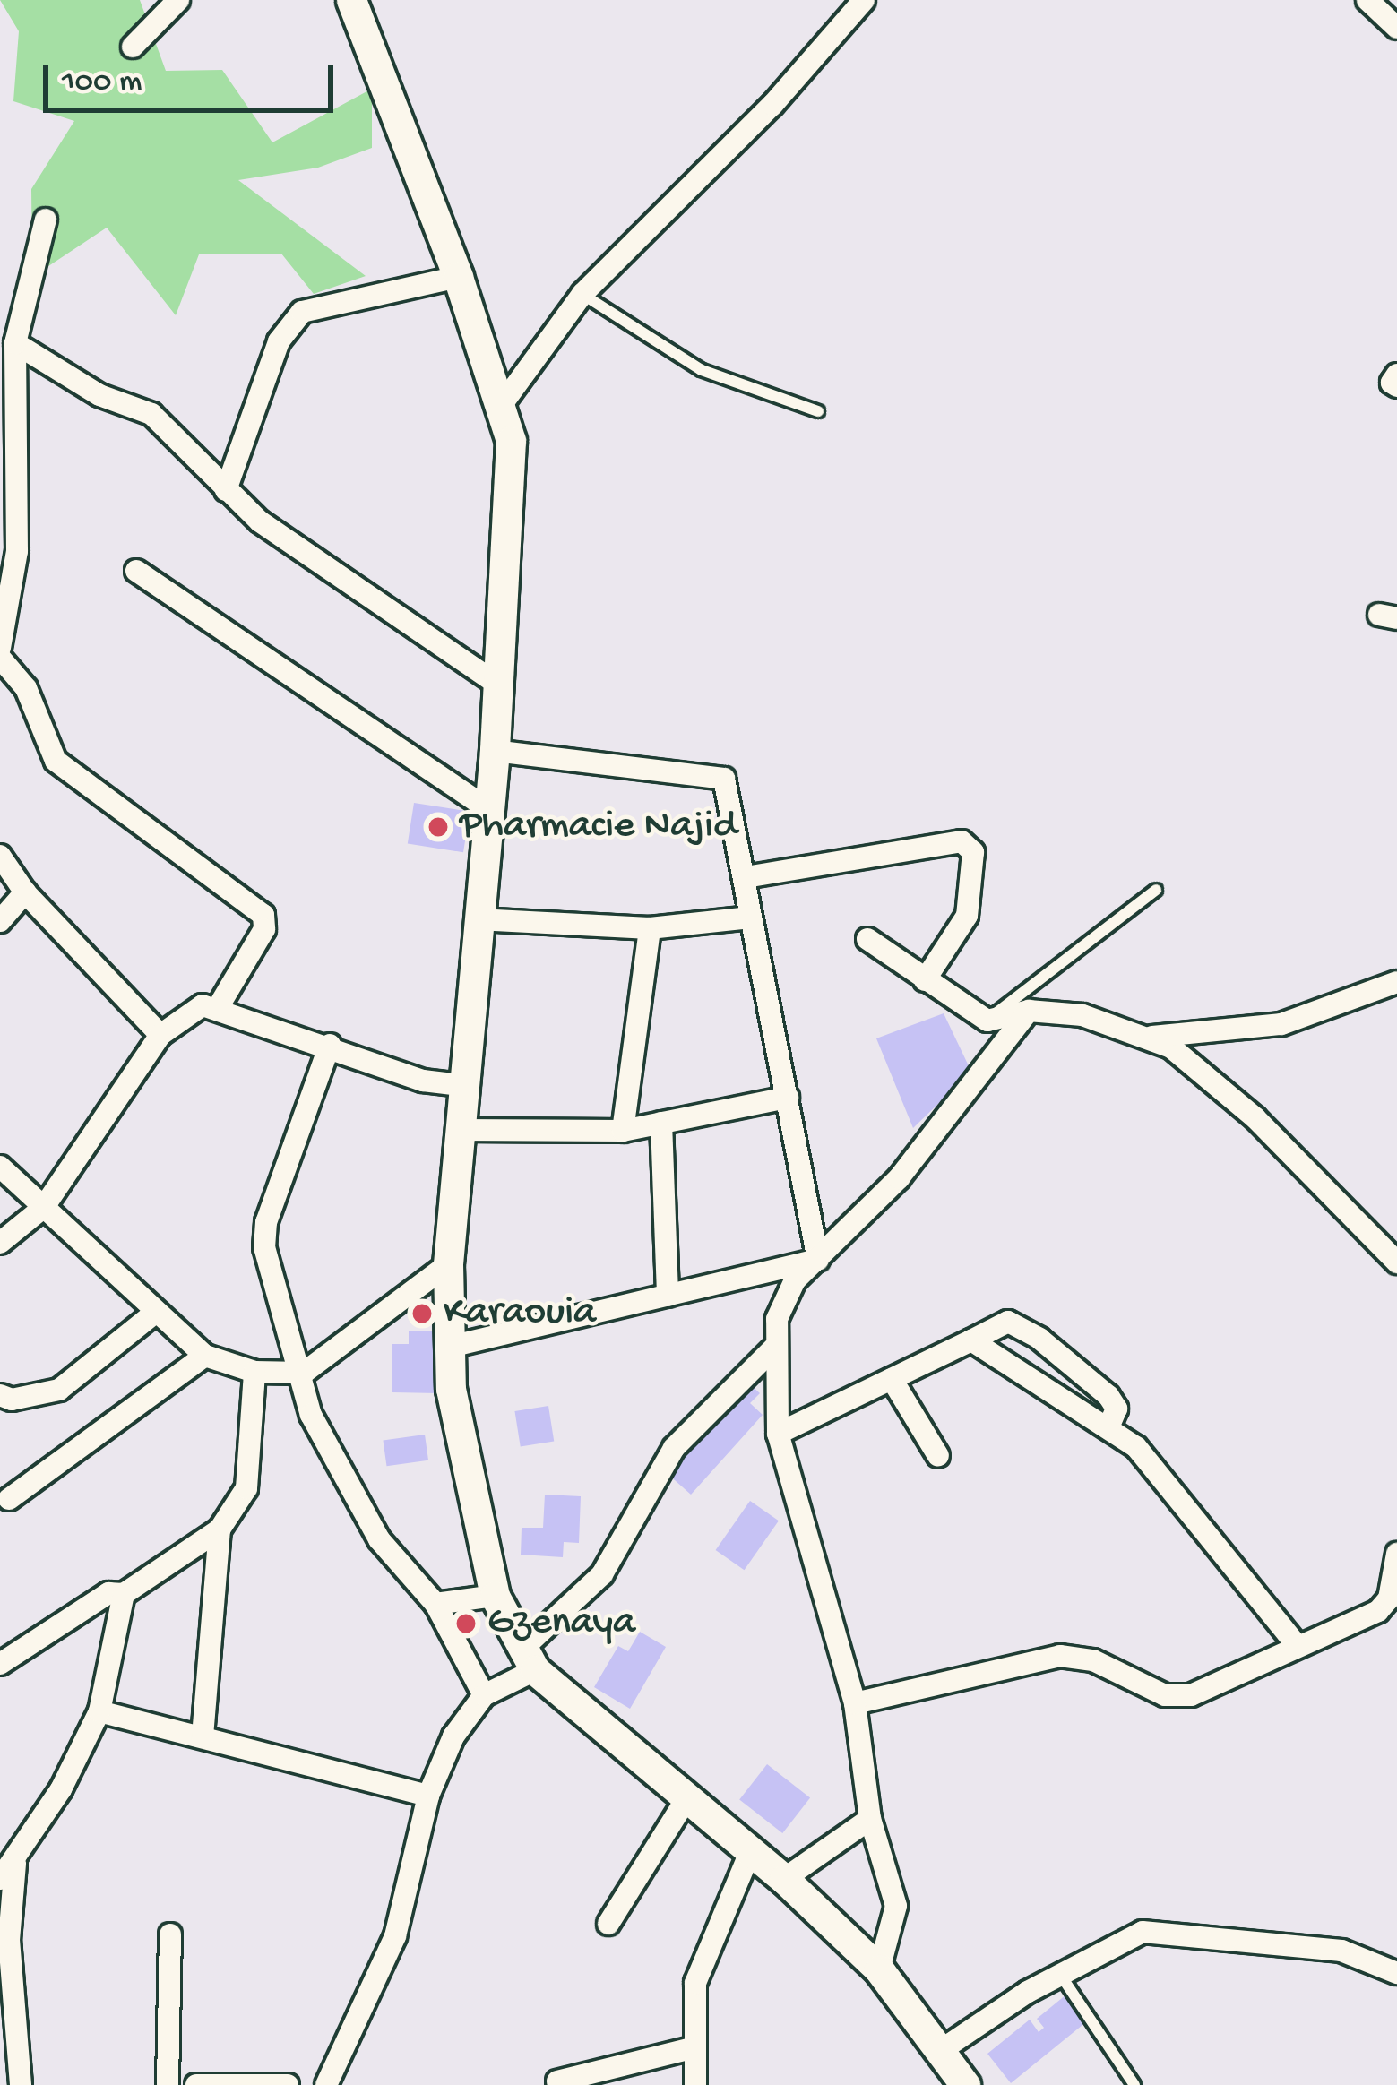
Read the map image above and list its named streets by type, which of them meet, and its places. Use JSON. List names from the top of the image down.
{
  "places": ["Pharmacie Najid", "Karaouia", "Gzenaya"],
  "scale_bar": "100 m"
}
